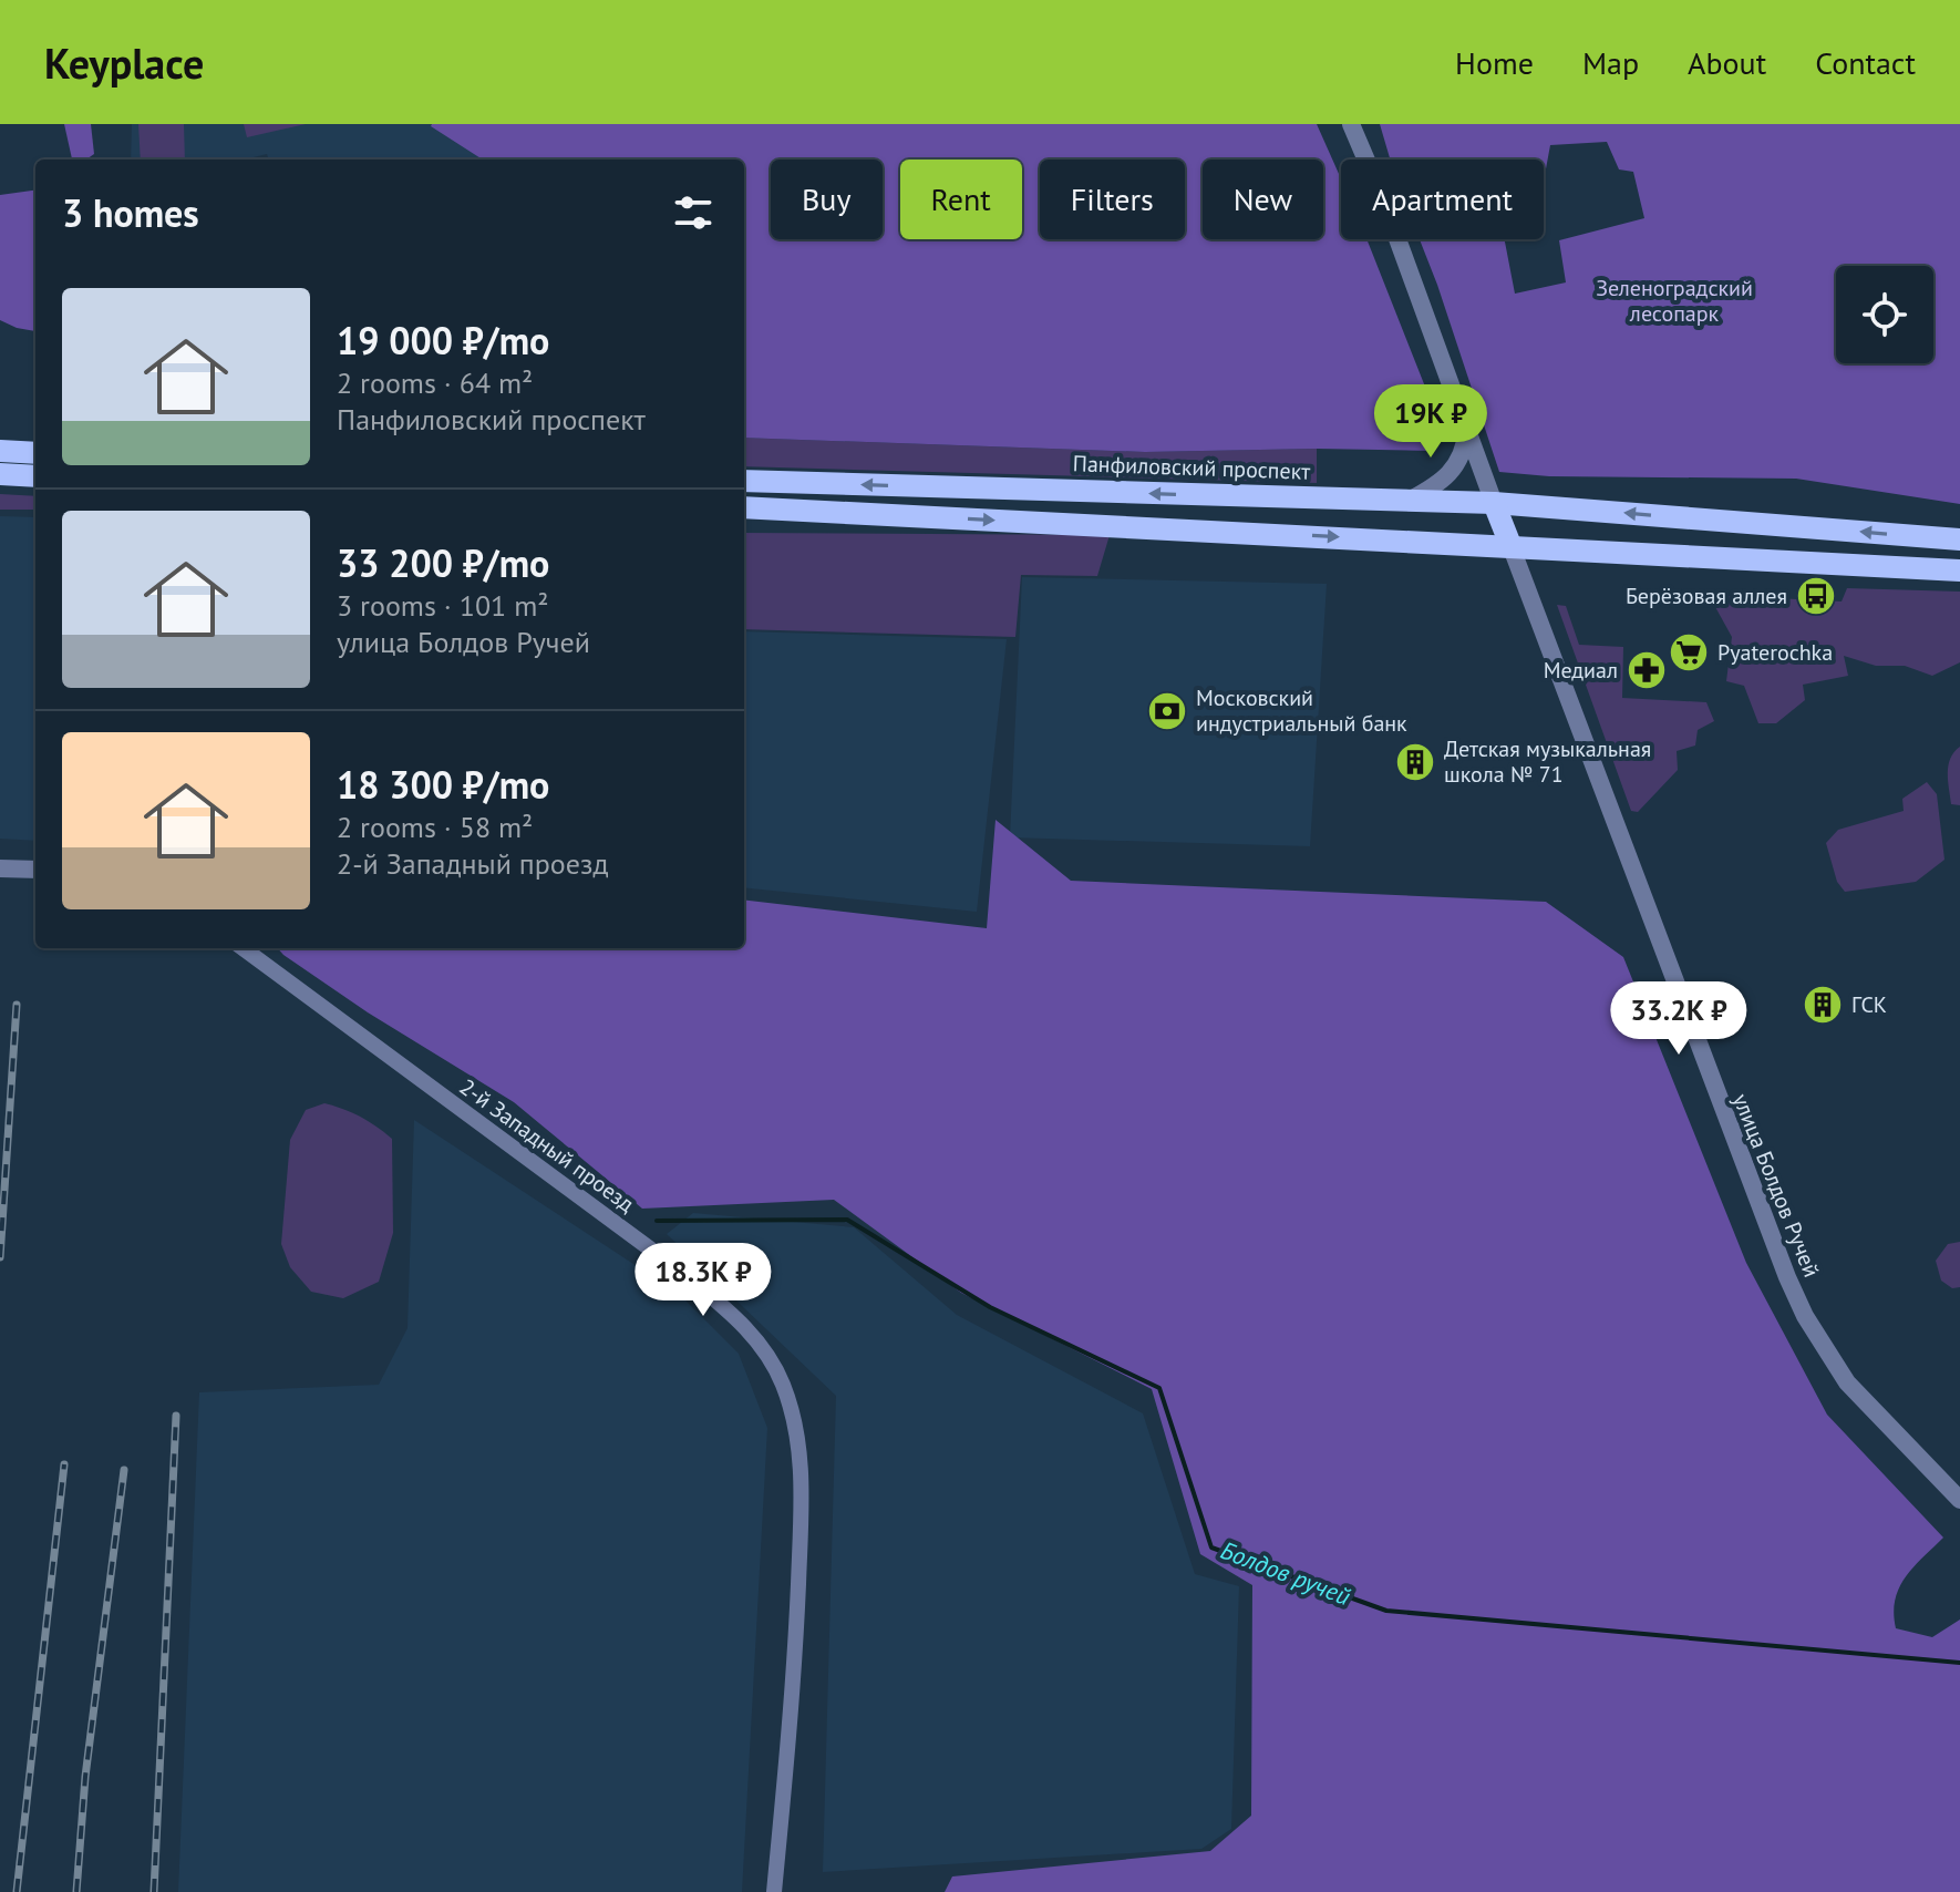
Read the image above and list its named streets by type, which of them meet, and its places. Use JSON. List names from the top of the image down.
{
  "streets": {
    "main road": ["Панфиловский проспект"],
    "street": ["2-й Западный проезд", "улица Болдов Ручей"]
  },
  "water": ["Болдов ручей"],
  "parks": ["Зеленоградский лесопарк"],
  "places": {
    "bus stop": ["Берёзовая аллея"],
    "supermarket": ["Pyaterochka"],
    "pharmacy": ["Медиал"],
    "bank": ["Московский индустриальный банк"],
    "building": ["Детская музыкальная школа № 71", "ГСК"]
  },
  "page": {
    "header": "Keyplace",
    "nav": [
      "Home",
      "Map",
      "About",
      "Contact"
    ],
    "chip": [
      "Buy",
      "Rent",
      "Filters",
      "New",
      "Apartment"
    ],
    "heading": "3 homes",
    "list": [
      {
        "name": "19 000 ₽/mo",
        "note": "2 rooms · 64 m² · Панфиловский проспект"
      },
      {
        "name": "33 200 ₽/mo",
        "note": "3 rooms · 101 m² · улица Болдов Ручей"
      },
      {
        "name": "18 300 ₽/mo",
        "note": "2 rooms · 58 m² · 2-й Западный проезд"
      }
    ],
    "price": ["19K ₽", "33.2K ₽", "18.3K ₽"]
  }
}
